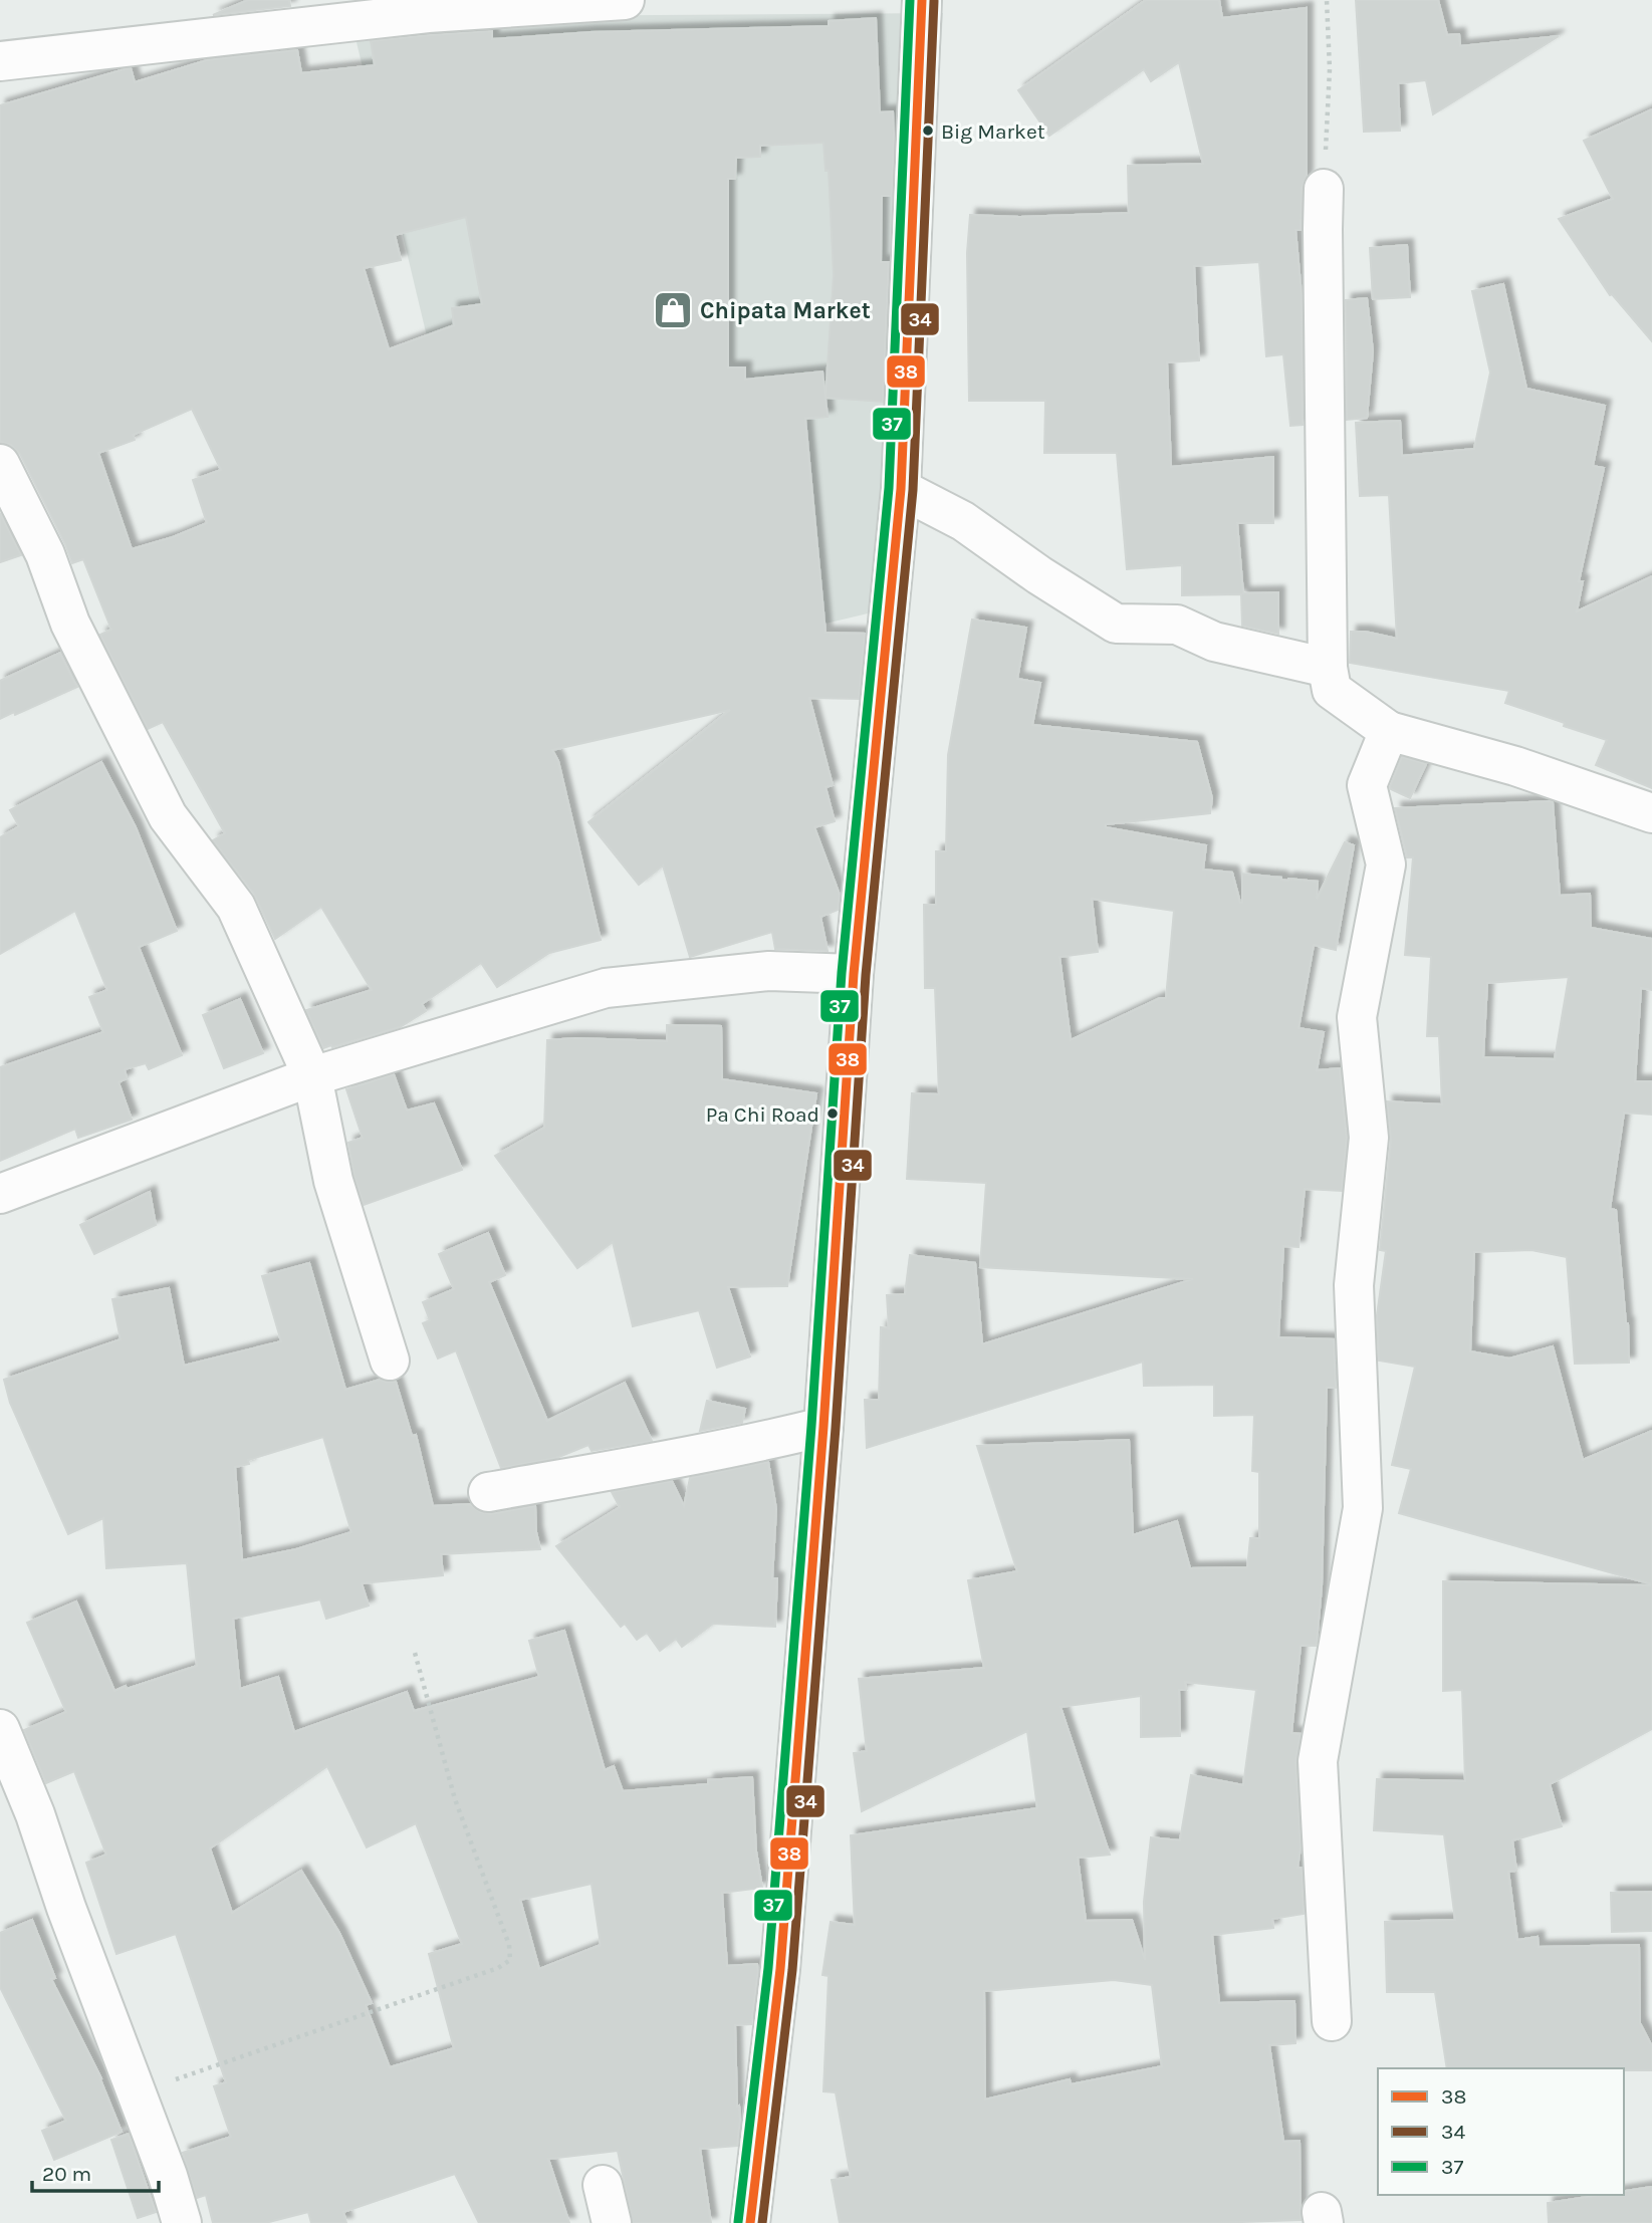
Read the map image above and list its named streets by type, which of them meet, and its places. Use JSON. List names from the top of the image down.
{
  "places": {
    "other": ["Big Market", "Pa Chi Road"],
    "shop": ["Chipata Market"]
  },
  "lines": ["transit line 38", "transit line 37", "transit line 34"],
  "legend": ["38", "34", "37"],
  "scale_bar": "20 m"
}
